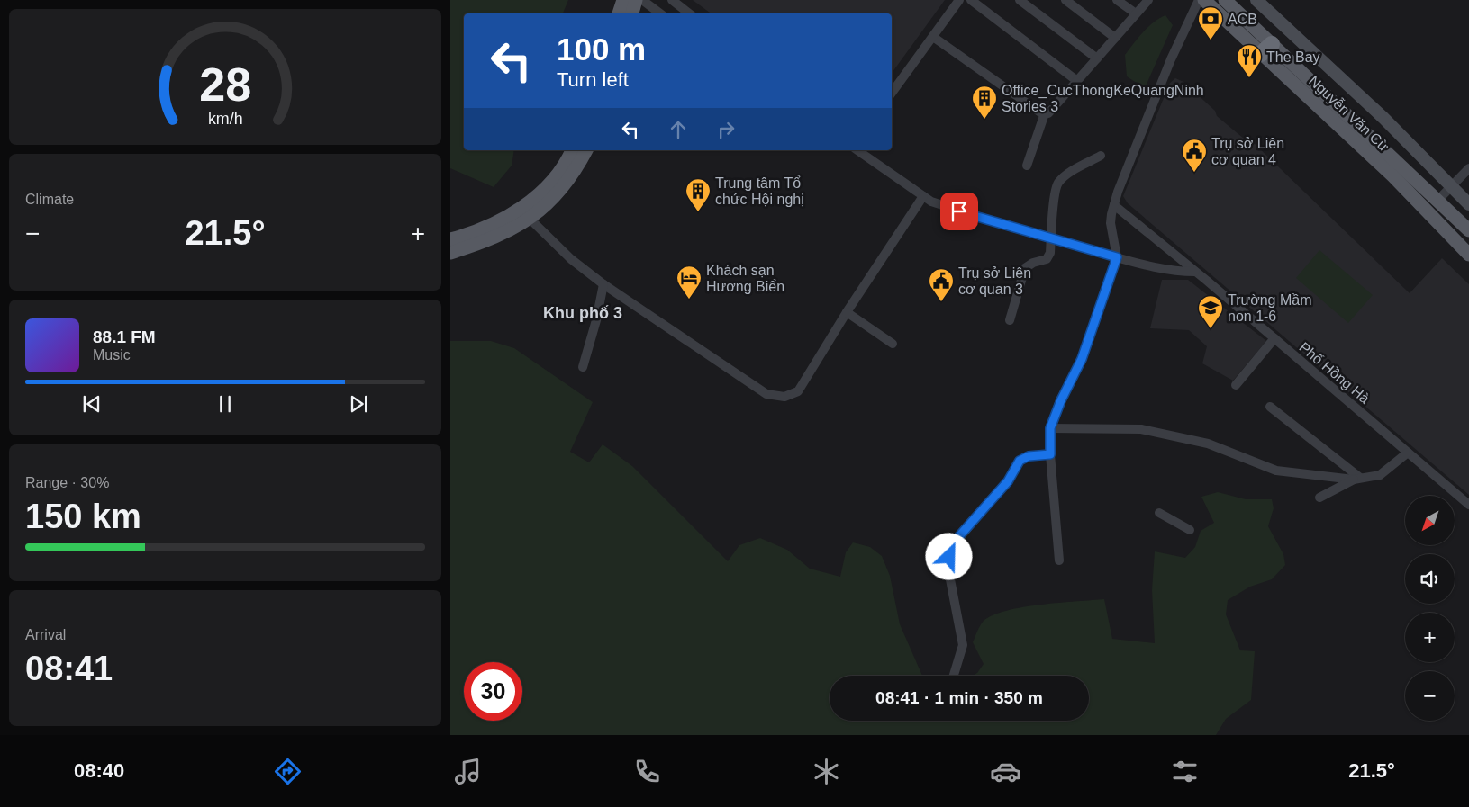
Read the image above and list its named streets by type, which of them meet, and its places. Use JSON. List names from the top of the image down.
{
  "streets": {
    "main road": ["Nguyễn Văn Cừ"],
    "street": ["Phố Hồng Hà"]
  },
  "districts": ["Khu phố 3"],
  "places": {
    "bank": ["ACB"],
    "restaurant": ["The Bay"],
    "building": ["Office_CucThongKeQuangNinh Stories 3", "Trung tâm Tổ chức Hội nghị"],
    "public building": ["Trụ sở Liên cơ quan 4", "Trụ sở Liên cơ quan 3"],
    "hotel": ["Khách sạn Hương Biển"],
    "school or university": ["Trường Mầm non 1-6"]
  },
  "north": "bottom left",
  "page": {
    "turn": ["100 m", "Turn left"],
    "tile": [
      "Climate",
      ["Range · 30%", "150 km"],
      ["Arrival", "08:41"]
    ],
    "heat": ["−", "21.5°", "+"],
    "song": ["88.1 FM", "Music"],
    "map_buttons": ["+", "−"],
    "limit": "30",
    "trip": "08:41 · 1 min · 350 m",
    "tabs": ["08:40", "21.5°"],
    "gauge": ["28", "km/h"]
  }
}
